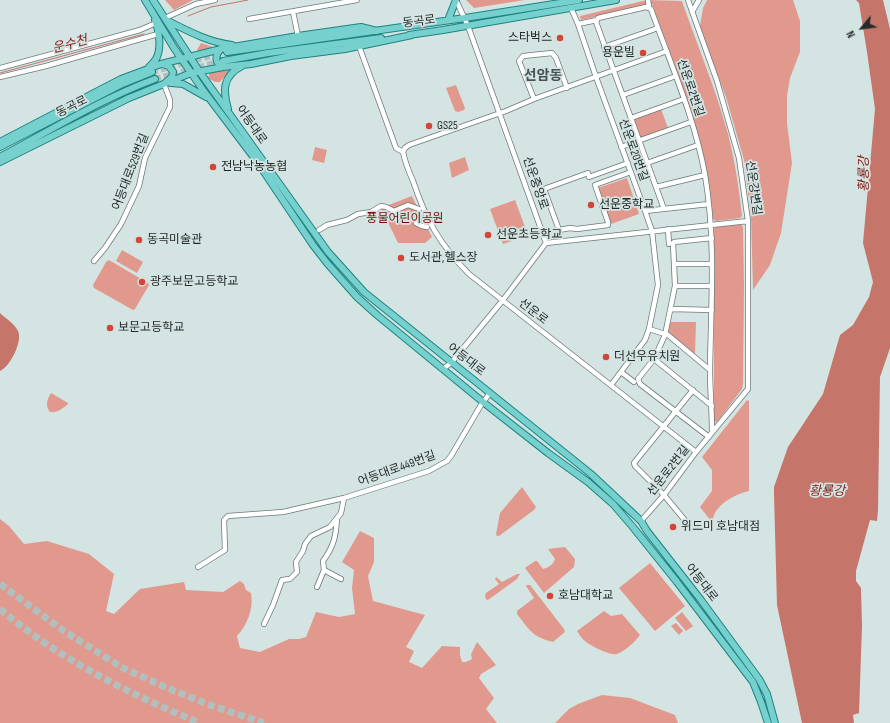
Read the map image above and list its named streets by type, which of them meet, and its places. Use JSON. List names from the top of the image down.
{
  "streets": {
    "main road": ["동곡로", "어등대로"],
    "street": [
      "선운로2번길",
      "선운로20번길",
      "어등대로529번길",
      "선운중앙로",
      "선운강변길",
      "선운로",
      "어등대로449번길"
    ]
  },
  "crossings": [
    ["동곡로", "선운로20번길"],
    ["동곡로", "선운중앙로"],
    ["선운로2번길", "어등대로"],
    ["선운로2번길", "선운강변길"],
    ["선운로2번길", "선운로"],
    ["어등대로", "어등대로449번길"],
    ["선운로20번길", "선운로"]
  ],
  "districts": ["선암동"],
  "water": ["운수천", "황룡강"],
  "parks": ["풍물어린이공원"],
  "places": [
    "스타벅스",
    "용운빌",
    "GS25",
    "전남낙농농협",
    "선운중학교",
    "선운초등학교",
    "동곡미술관",
    "도서관,헬스장",
    "광주보문고등학교",
    "보문고등학교",
    "더선우유치원",
    "위드미 호남대점",
    "호남대학교"
  ],
  "north": "bottom left"
}
